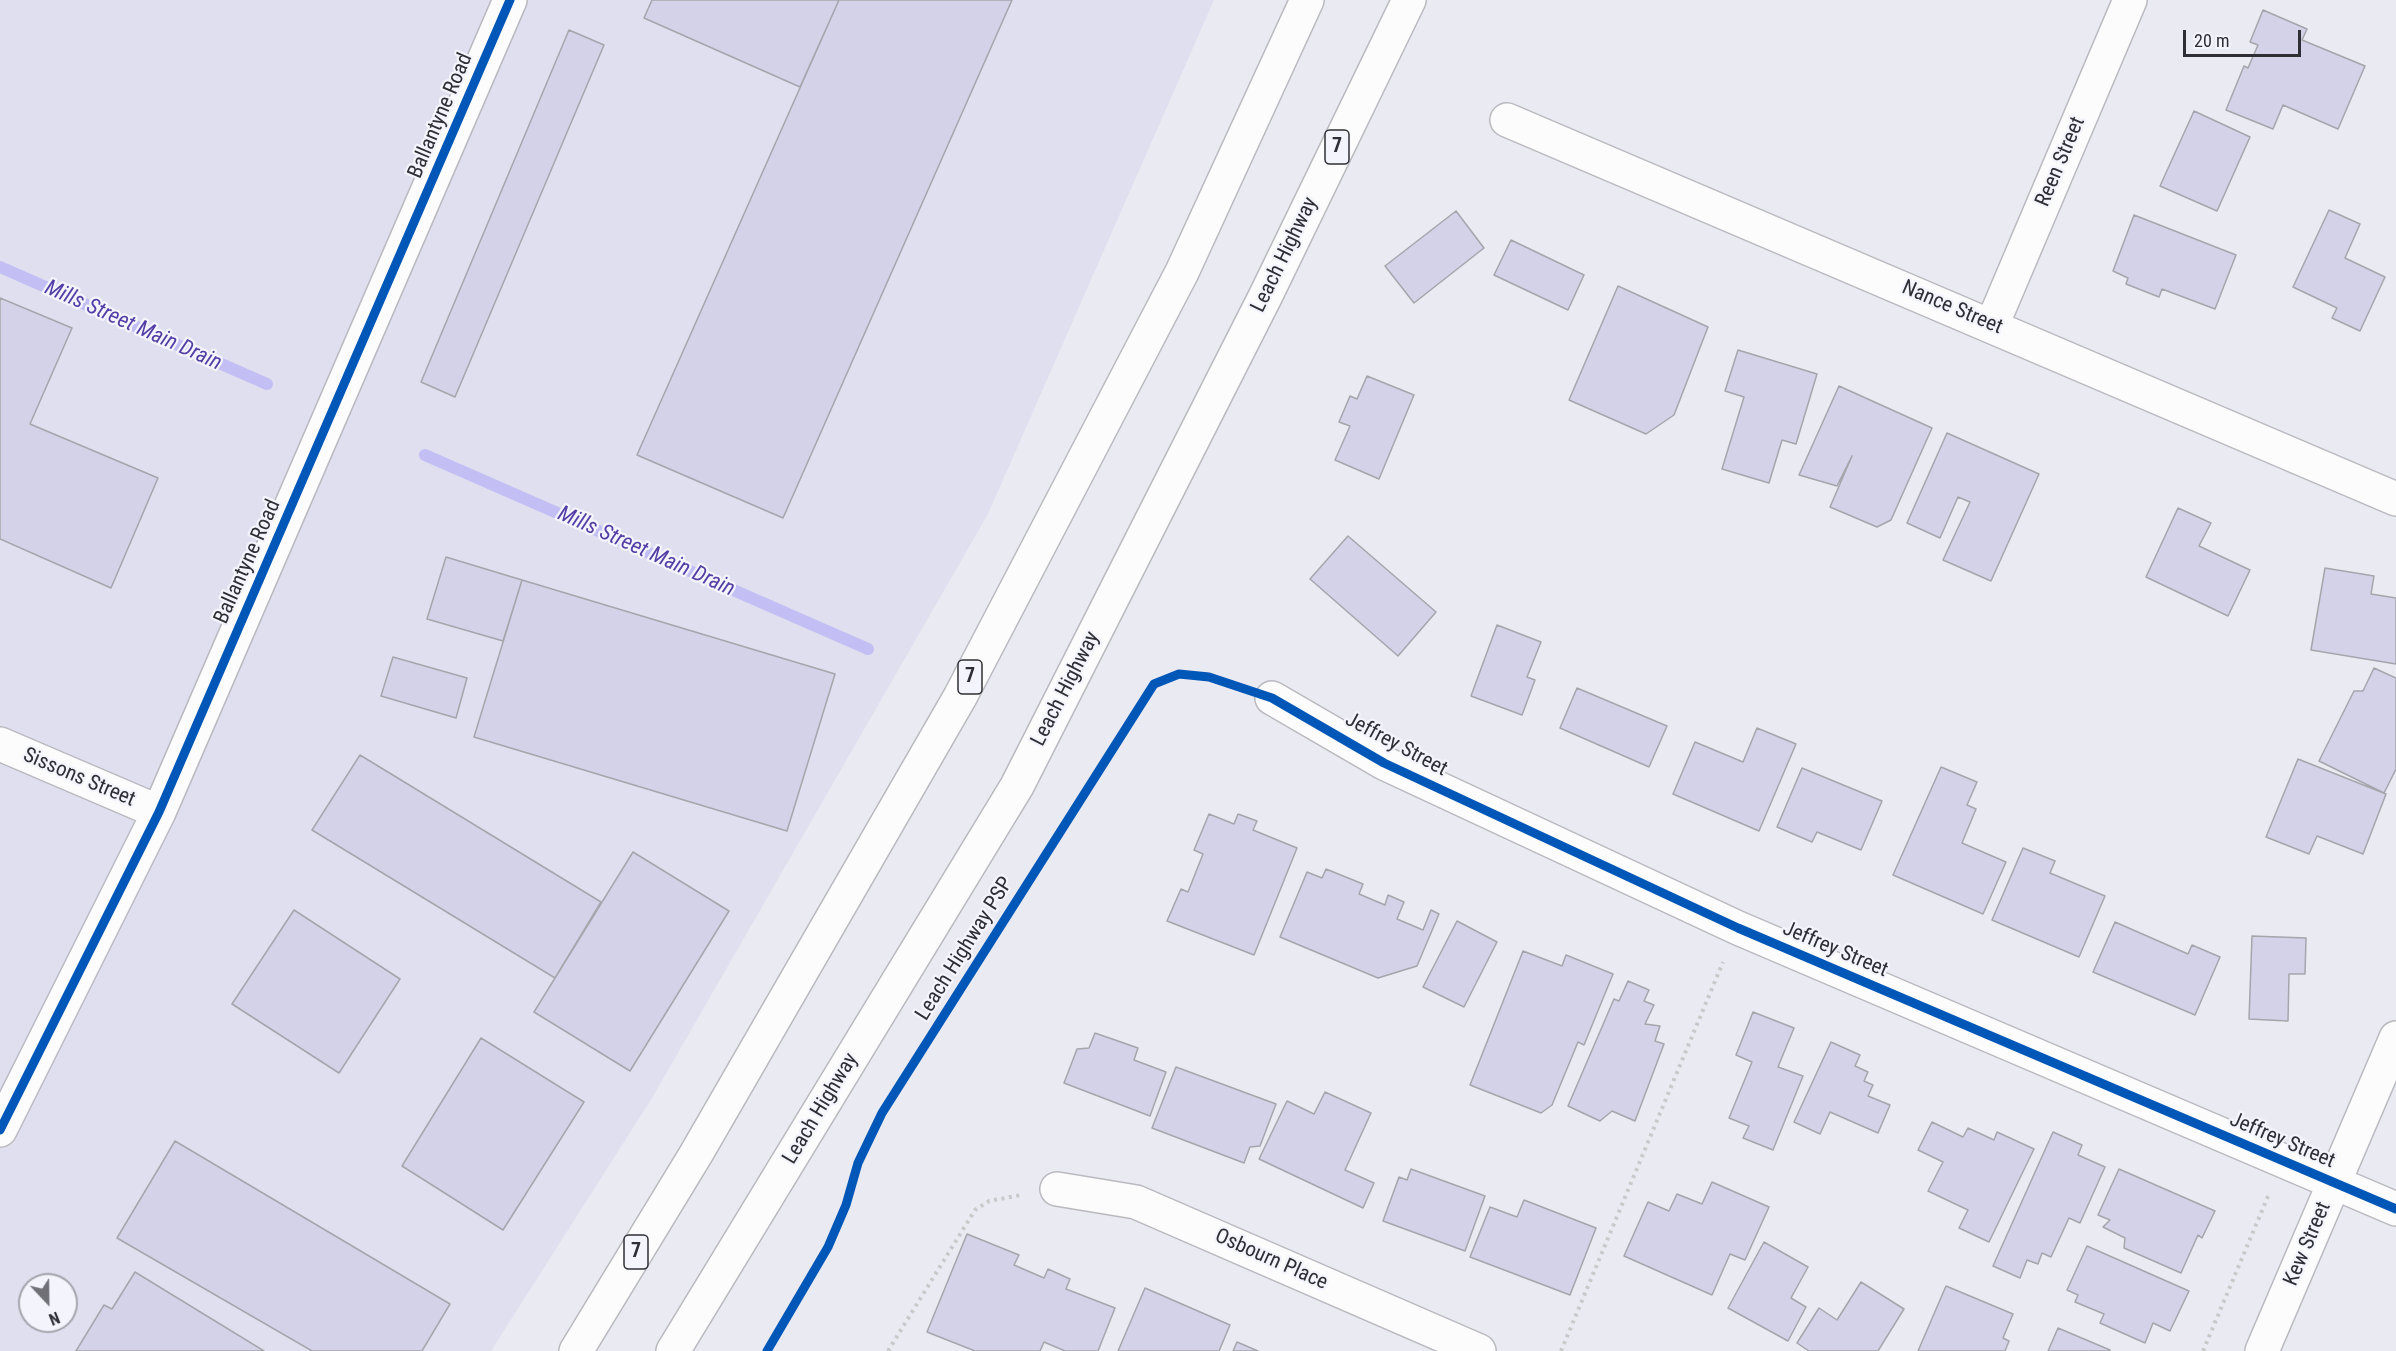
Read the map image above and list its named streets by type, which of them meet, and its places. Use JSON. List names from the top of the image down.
{
  "streets": {
    "main road": [
      "Ballantyne Road",
      "7",
      "Reen Street",
      "Leach Highway",
      "Nance Street",
      "Jeffrey Street",
      "Sissons Street",
      "Kew Street",
      "Osbourn Place"
    ],
    "cycle path": ["Leach Highway PSP"]
  },
  "crossings": [
    ["Ballantyne Road", "Sissons Street"],
    ["Reen Street", "Nance Street"],
    ["Jeffrey Street", "Kew Street"]
  ],
  "water": ["Mills Street Main Drain"],
  "scale_bar": "20 m",
  "north": "bottom"
}
